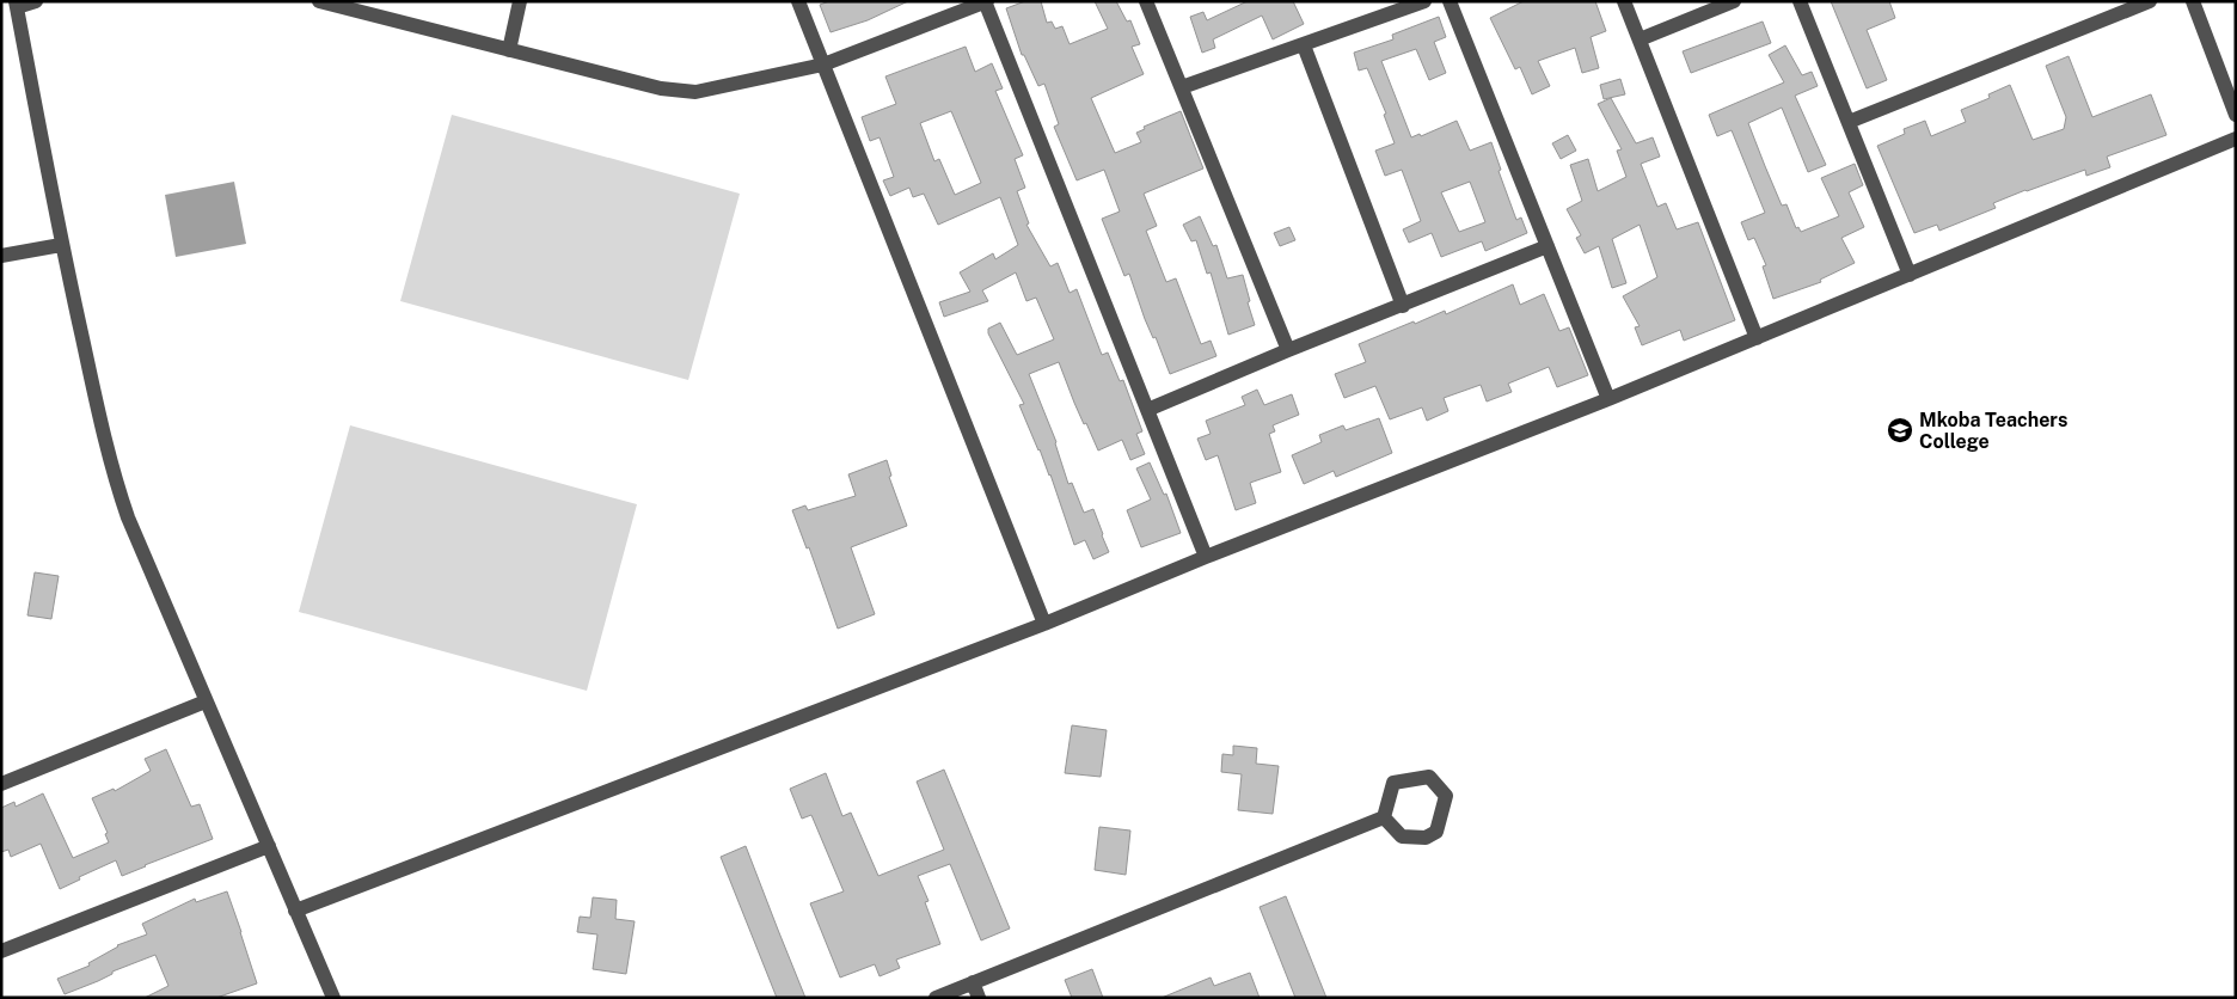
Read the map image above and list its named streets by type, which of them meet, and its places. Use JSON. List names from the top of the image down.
{
  "places": {
    "school or university": ["Mkoba Teachers College"]
  }
}
